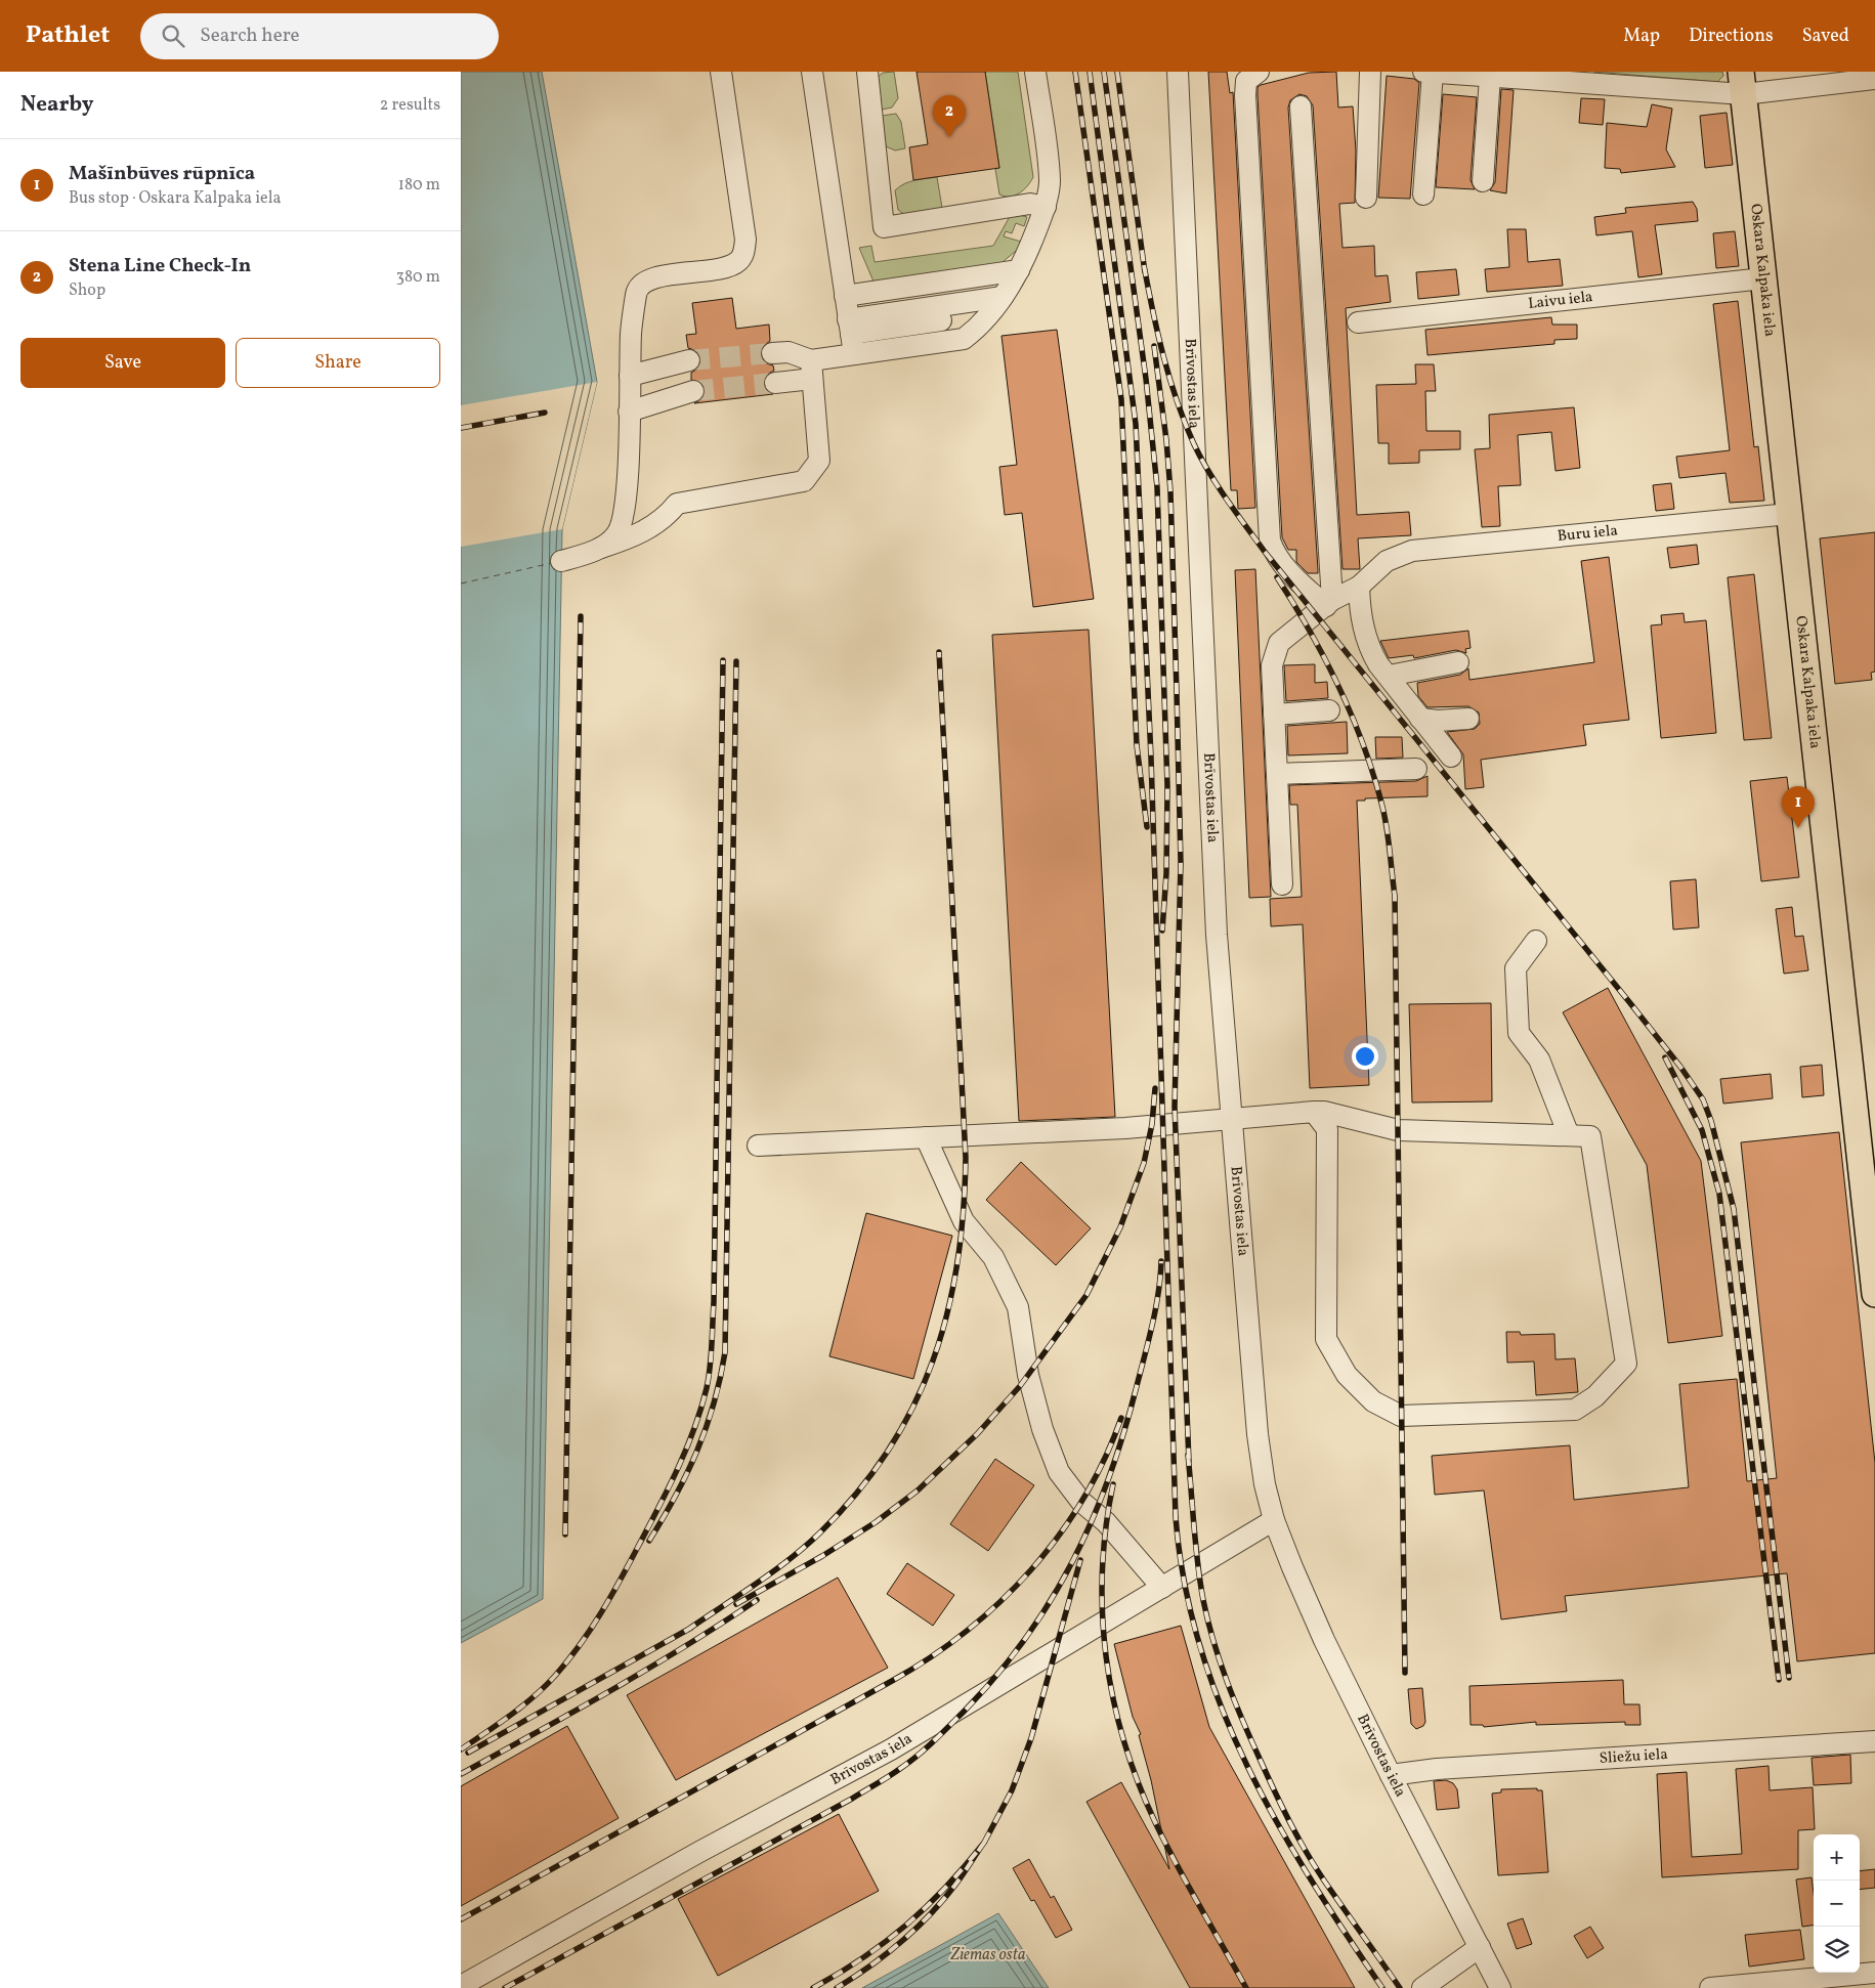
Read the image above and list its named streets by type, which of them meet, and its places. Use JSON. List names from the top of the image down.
{
  "streets": {
    "main road": ["Oskara Kalpaka iela"],
    "street": [
      "Laivu iela",
      "Brīvostas iela",
      "Buru iela",
      "Sliežu iela"
    ]
  },
  "crossings": [
    ["Oskara Kalpaka iela", "Laivu iela"],
    ["Oskara Kalpaka iela", "Buru iela"],
    ["Brīvostas iela", "Sliežu iela"]
  ],
  "water": ["Ziemas osta"],
  "page": {
    "header": "Pathlet",
    "search": "Search here",
    "nav": ["Map", "Directions", "Saved"],
    "heading": ["Nearby", "2 results"],
    "pins": ["2", "1"],
    "list": [
      {
        "mark": "1",
        "name": "Mašīnbūves rūpnīca",
        "note": "Bus stop · Oskara Kalpaka iela",
        "value": "180 m"
      },
      {
        "mark": "2",
        "name": "Stena Line Check-In",
        "note": "Shop",
        "value": "380 m"
      }
    ],
    "buttons": ["Save", "Share"],
    "map_buttons": ["+", "−"]
  }
}
